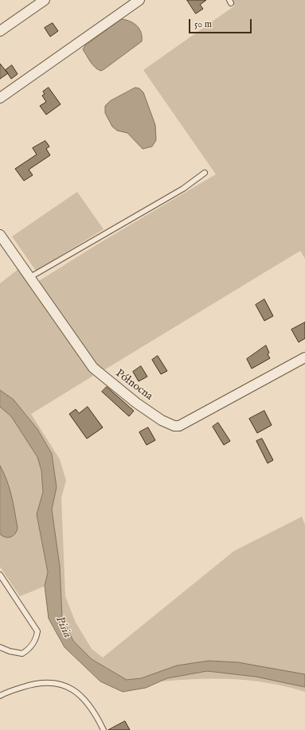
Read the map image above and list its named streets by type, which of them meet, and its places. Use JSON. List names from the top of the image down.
{
  "streets": {
    "street": ["Północna"]
  },
  "water": ["Pisia"],
  "scale_bar": "50 m"
}
